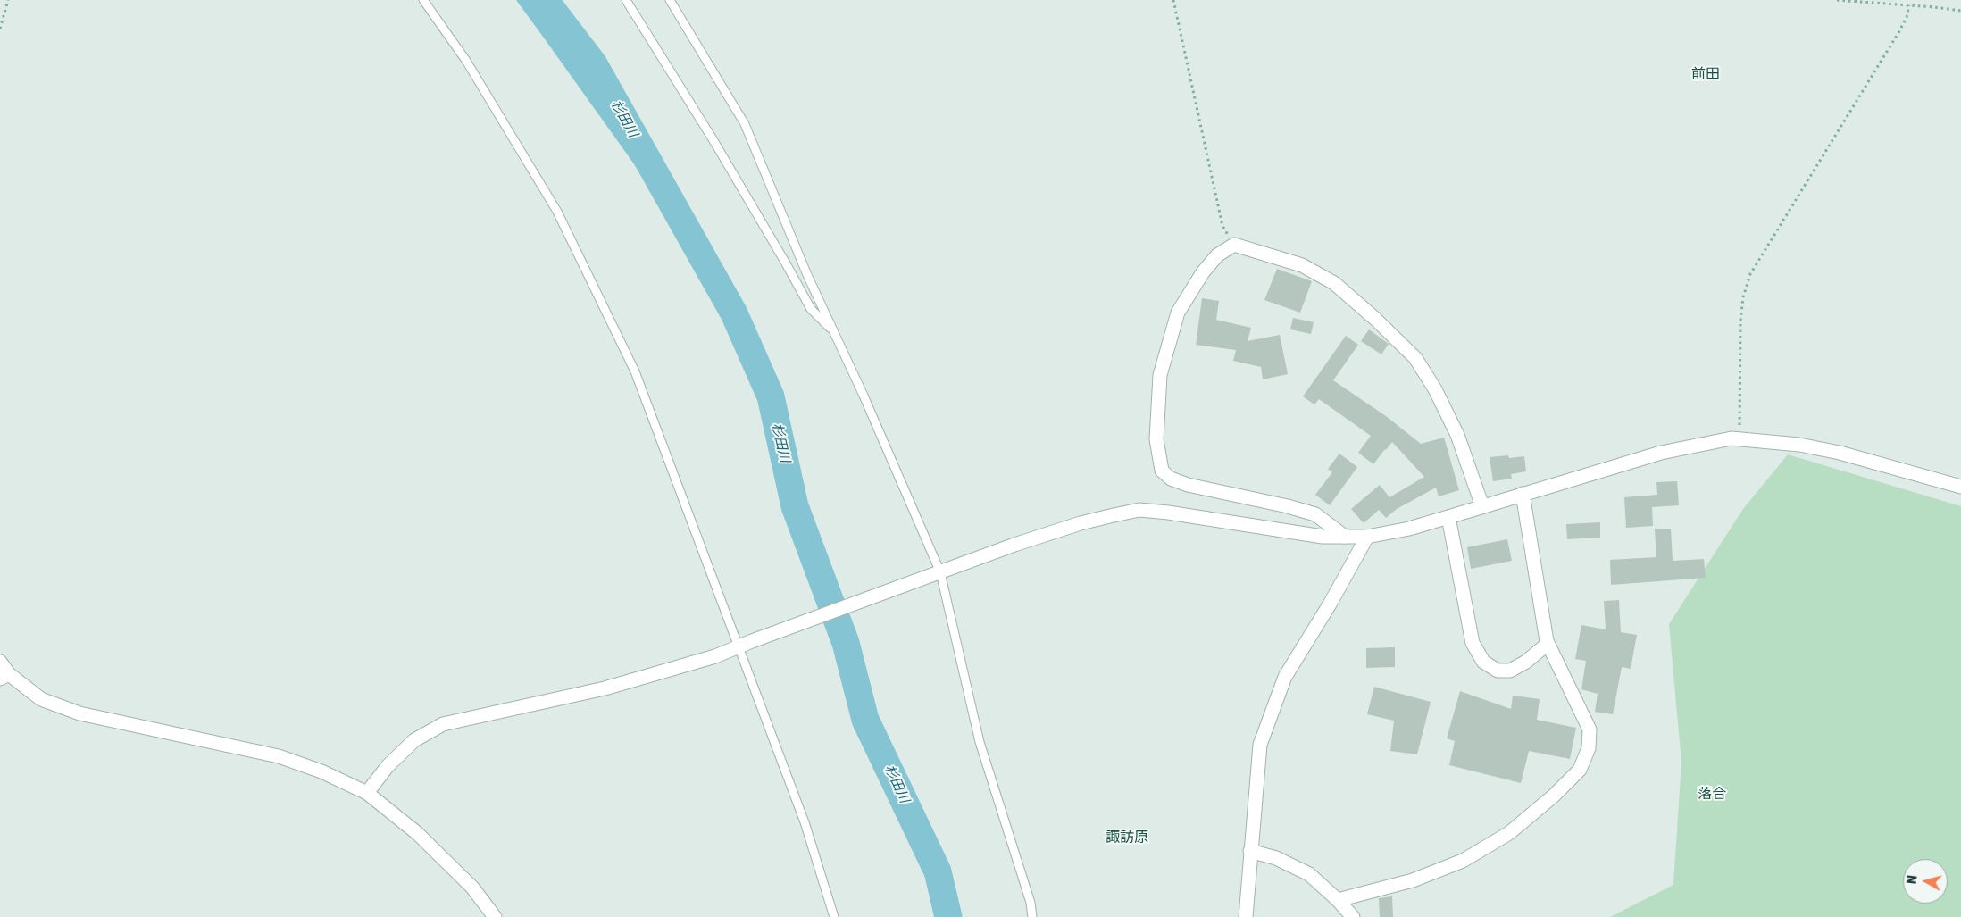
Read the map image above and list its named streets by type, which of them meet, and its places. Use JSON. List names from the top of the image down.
{
  "districts": ["前田", "落合", "諏訪原"],
  "water": ["杉田川"],
  "north": "left"
}
